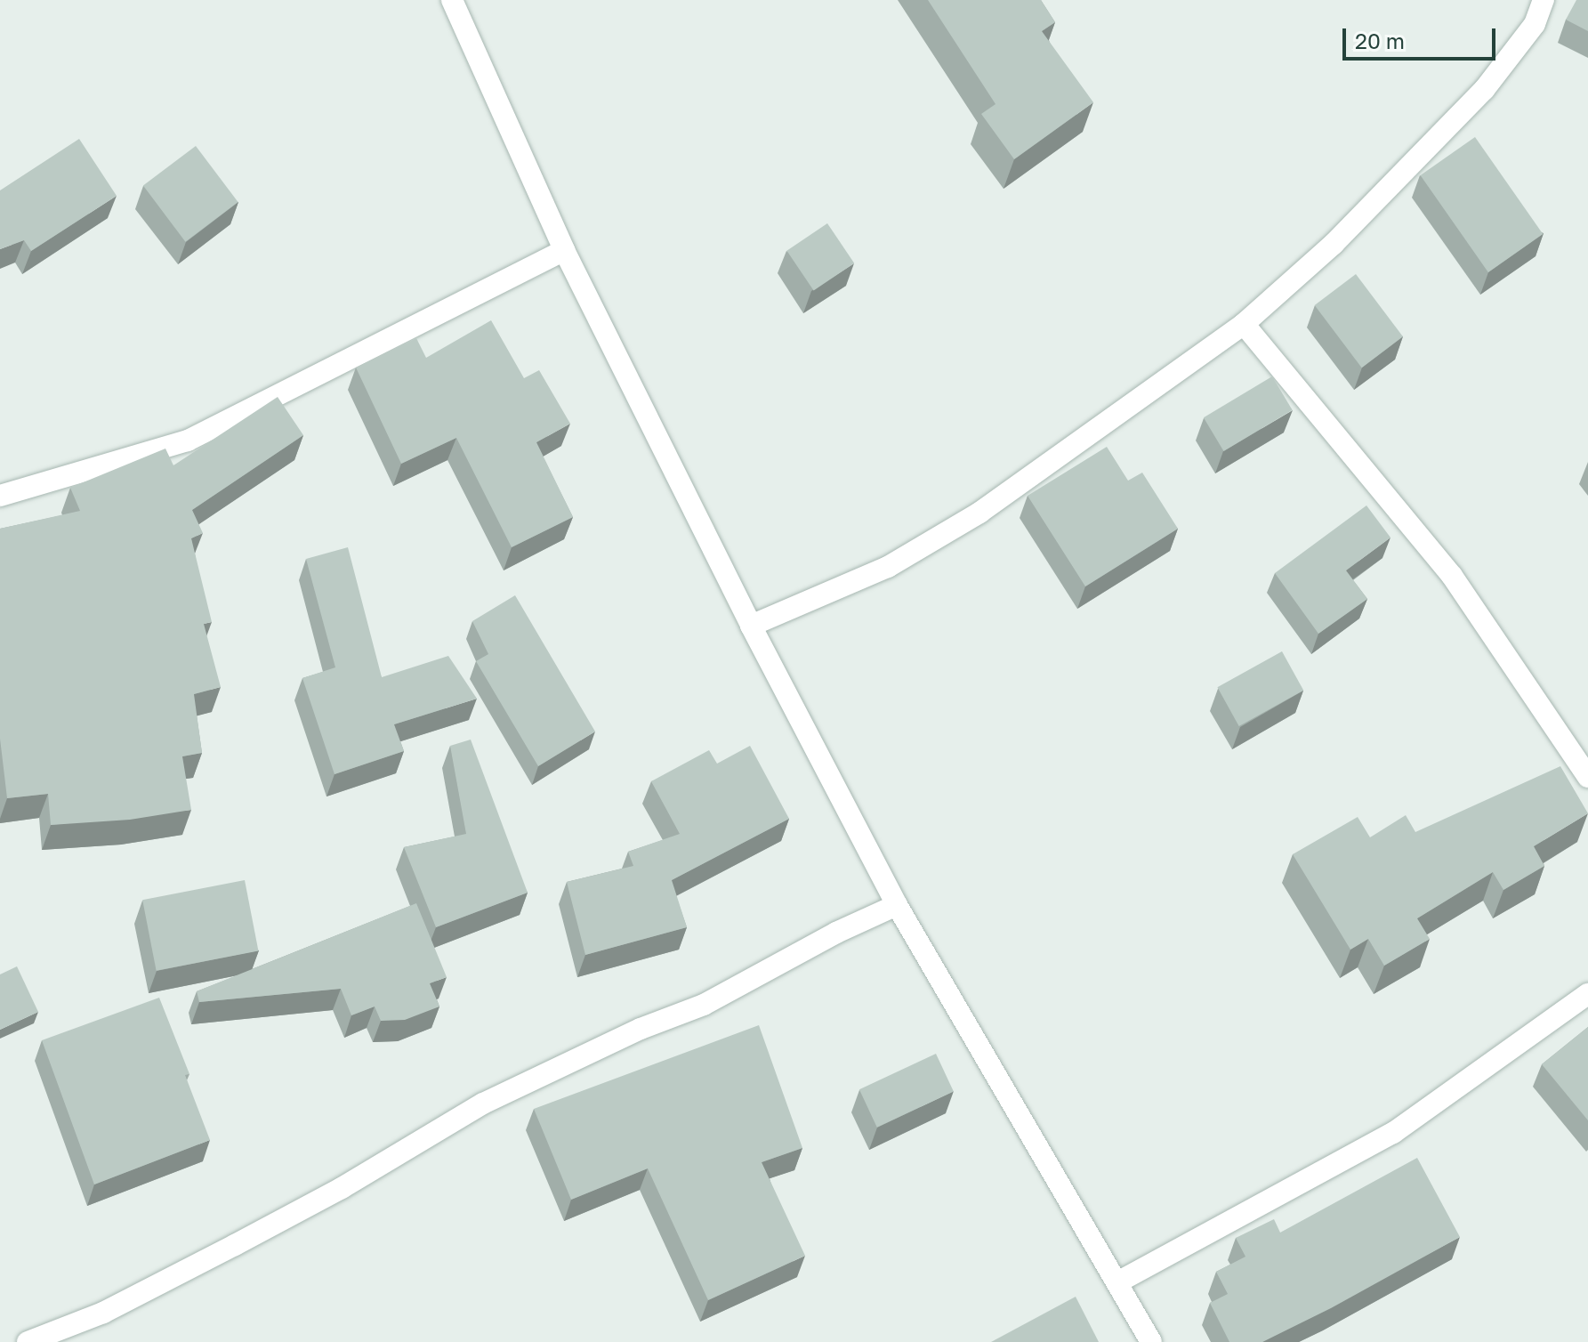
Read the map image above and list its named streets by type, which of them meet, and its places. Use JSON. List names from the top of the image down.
{
  "scale_bar": "20 m"
}
